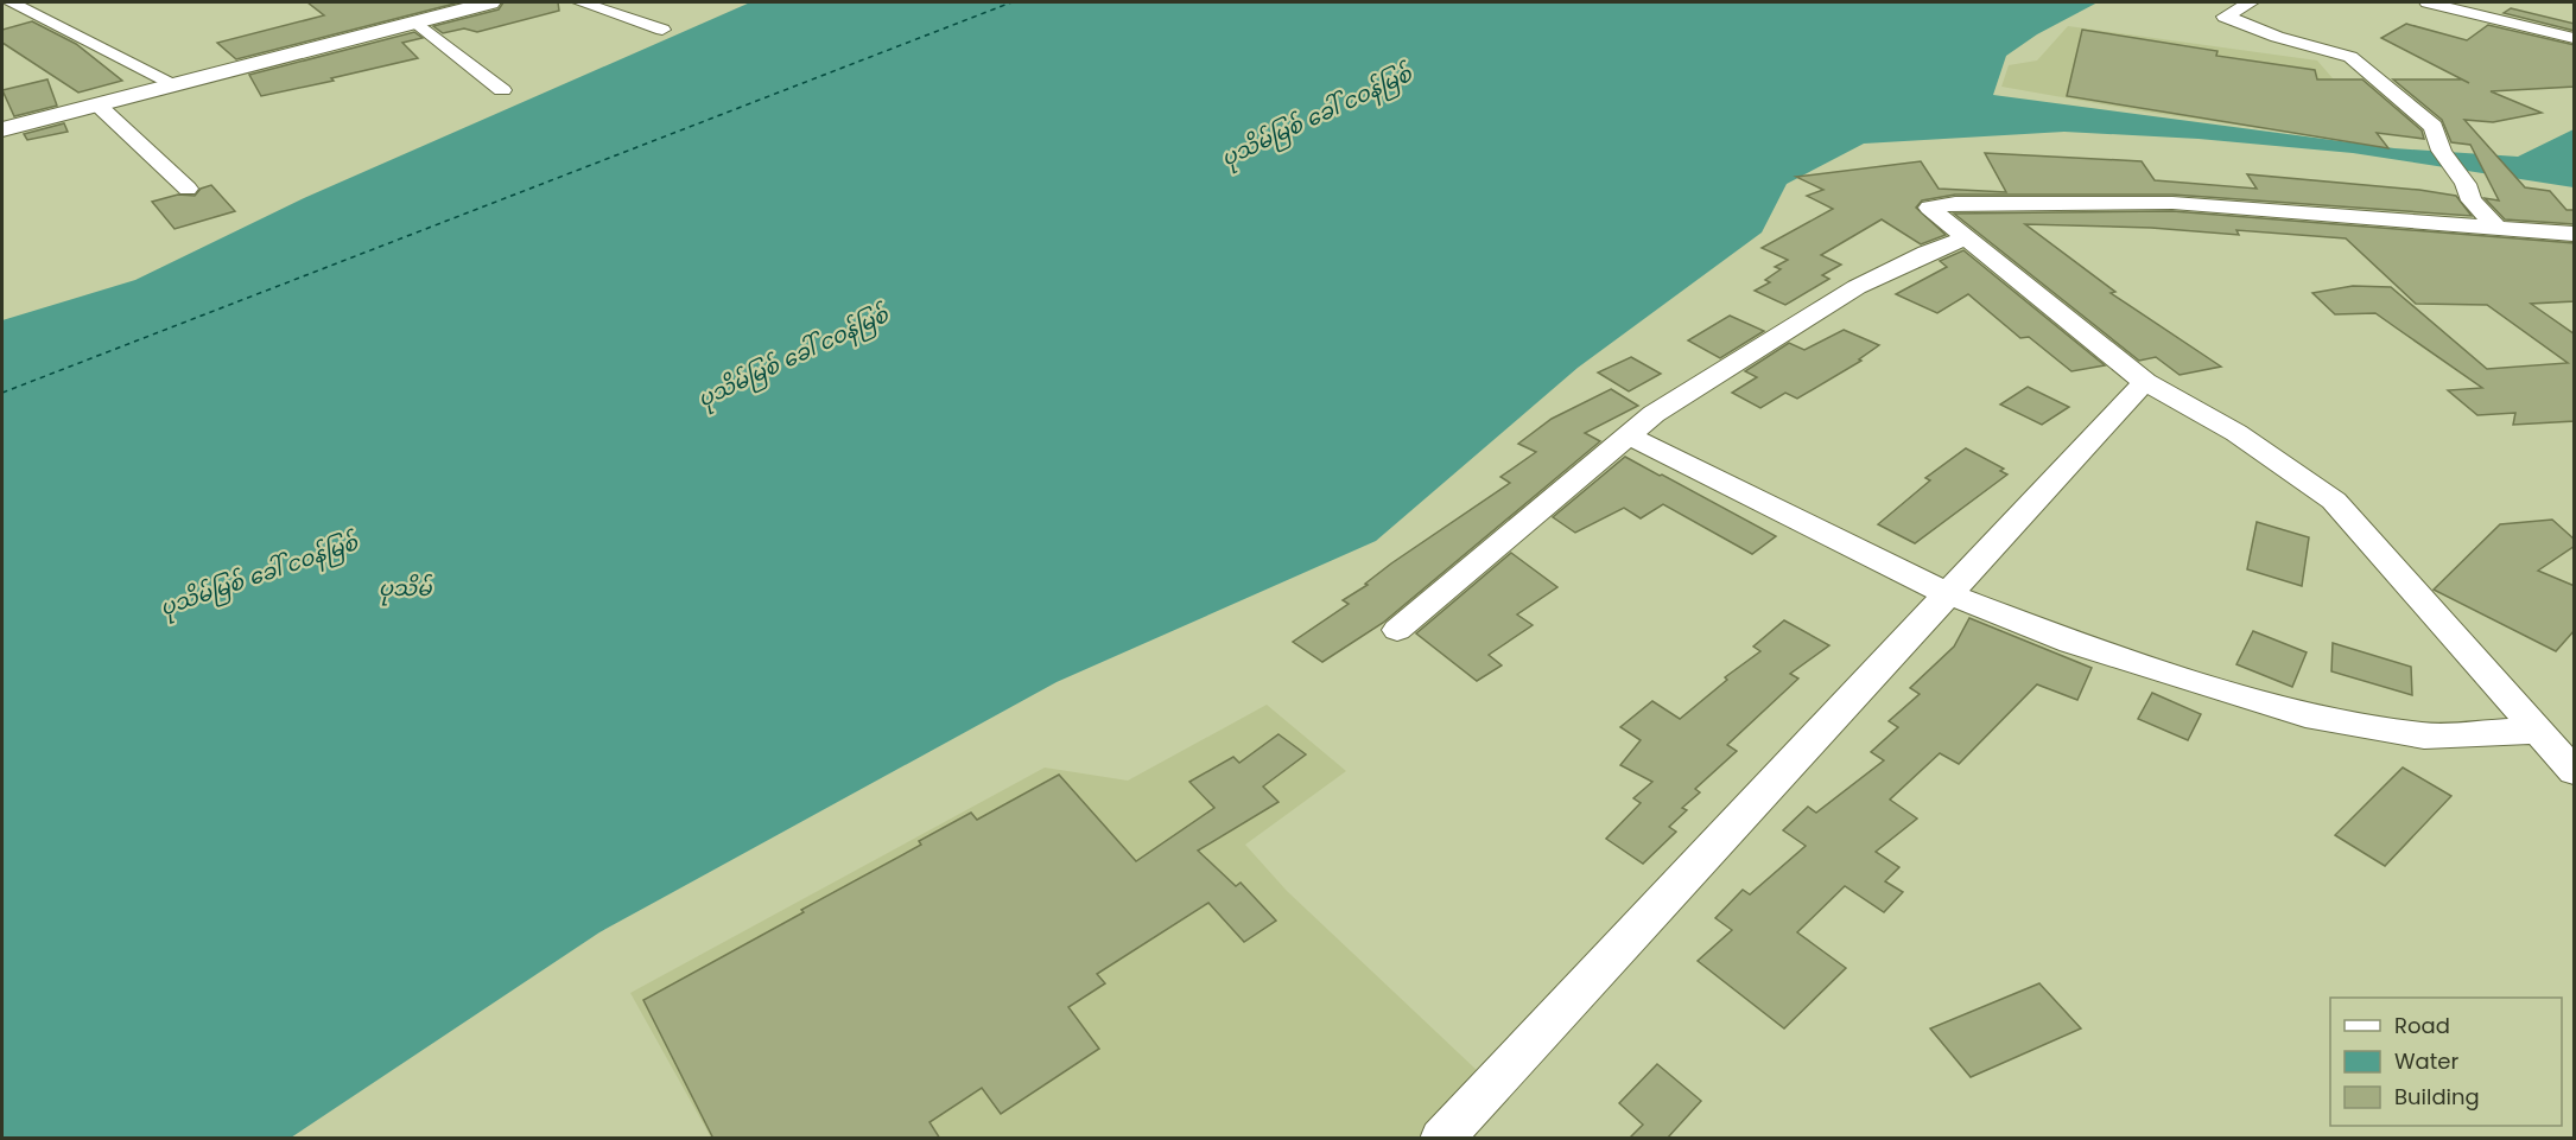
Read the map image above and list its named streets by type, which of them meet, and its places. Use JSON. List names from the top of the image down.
{
  "water": ["ပုသိမ်မြစ် ခေါ် ငဝန်မြစ်", "ပုသိမ်"],
  "legend": ["Road", "Water", "Building"]
}
